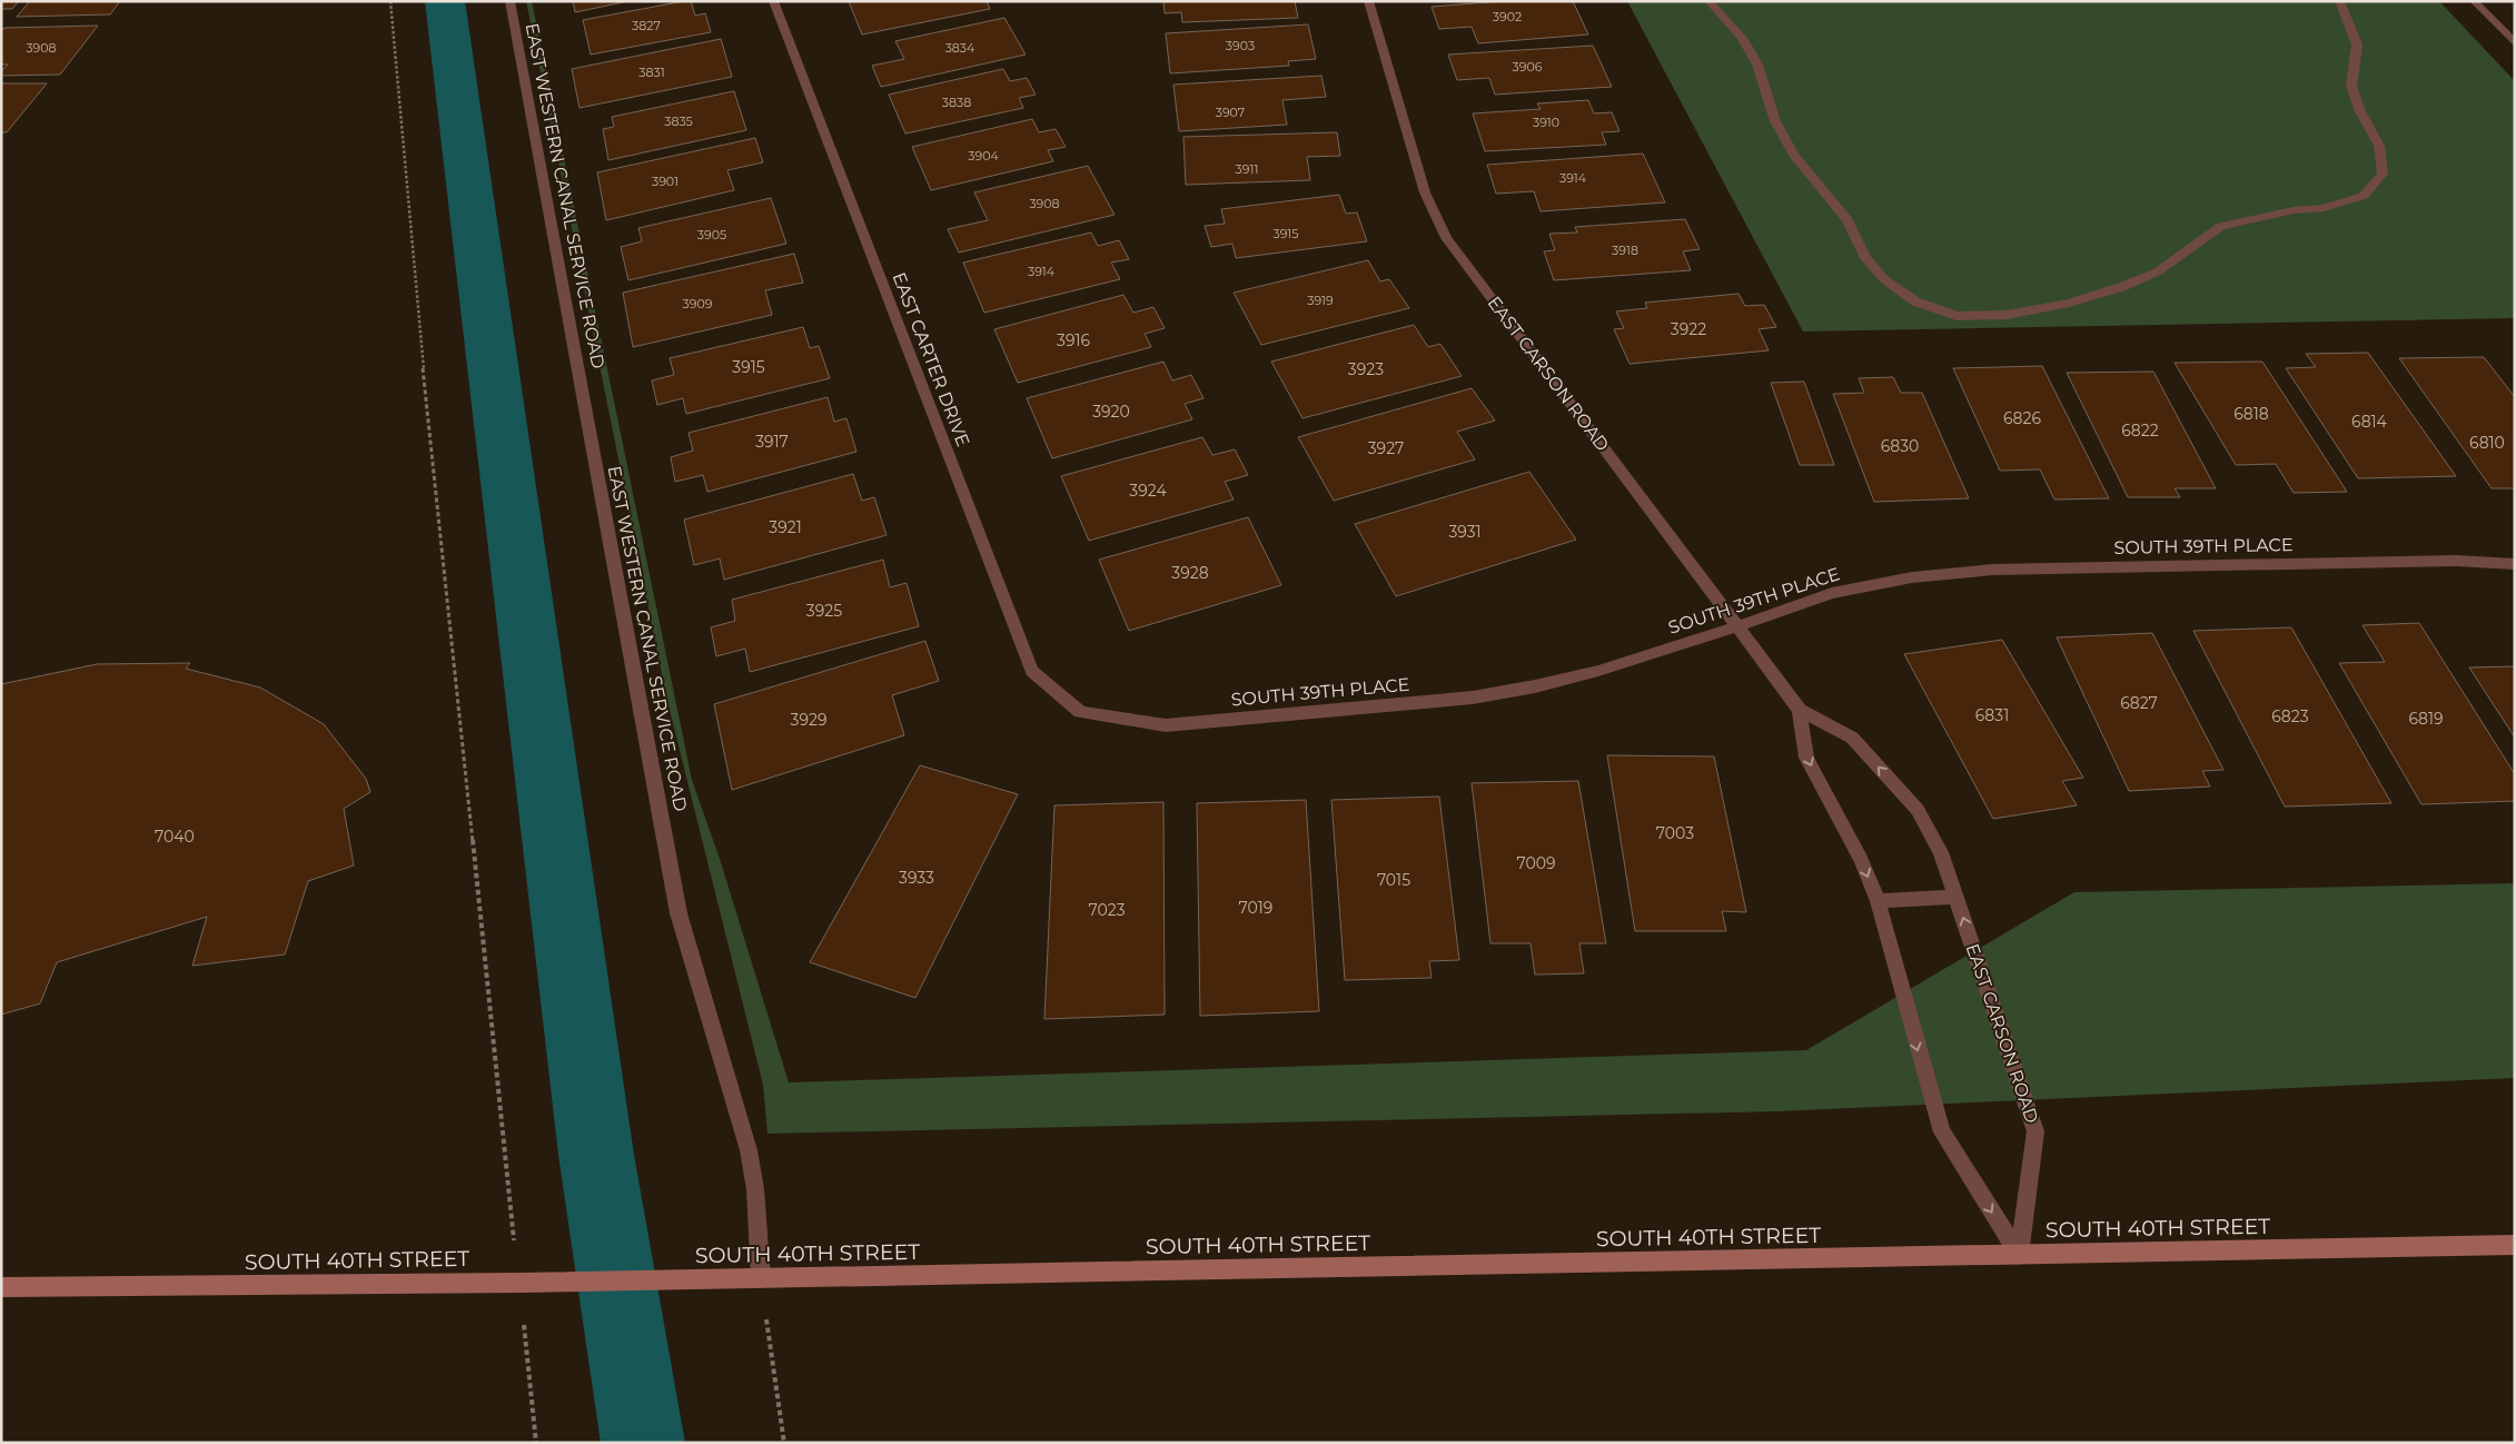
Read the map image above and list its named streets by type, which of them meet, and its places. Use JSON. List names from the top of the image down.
{
  "streets": {
    "main road": ["SOUTH 40TH STREET"],
    "street": [
      "EAST WESTERN CANAL SERVICE ROAD",
      "EAST CARTER DRIVE",
      "EAST CARSON ROAD",
      "SOUTH 39TH PLACE"
    ]
  },
  "crossings": [
    ["EAST WESTERN CANAL SERVICE ROAD", "SOUTH 40TH STREET"],
    ["EAST CARTER DRIVE", "SOUTH 39TH PLACE"],
    ["EAST CARSON ROAD", "SOUTH 39TH PLACE"],
    ["EAST CARSON ROAD", "SOUTH 40TH STREET"]
  ],
  "house_numbers": [
    "3902",
    "3827",
    "3903",
    "3908",
    "3834",
    "3906",
    "3831",
    "3838",
    "3907",
    "3835",
    "3910",
    "3904",
    "3911",
    "3914",
    "3901",
    "3908",
    "3915",
    "3905",
    "3918",
    "3914",
    "3919",
    "3909",
    "3922",
    "3916",
    "3915",
    "3923",
    "3920",
    "6818",
    "6826",
    "6814",
    "6822",
    "3917",
    "6810",
    "6830",
    "3927",
    "3924",
    "3921",
    "3931",
    "3928",
    "3925",
    "6827",
    "6831",
    "6823",
    "6819",
    "3929",
    "7003",
    "7040",
    "7009",
    "3933",
    "7015",
    "7019",
    "7023"
  ]
}
